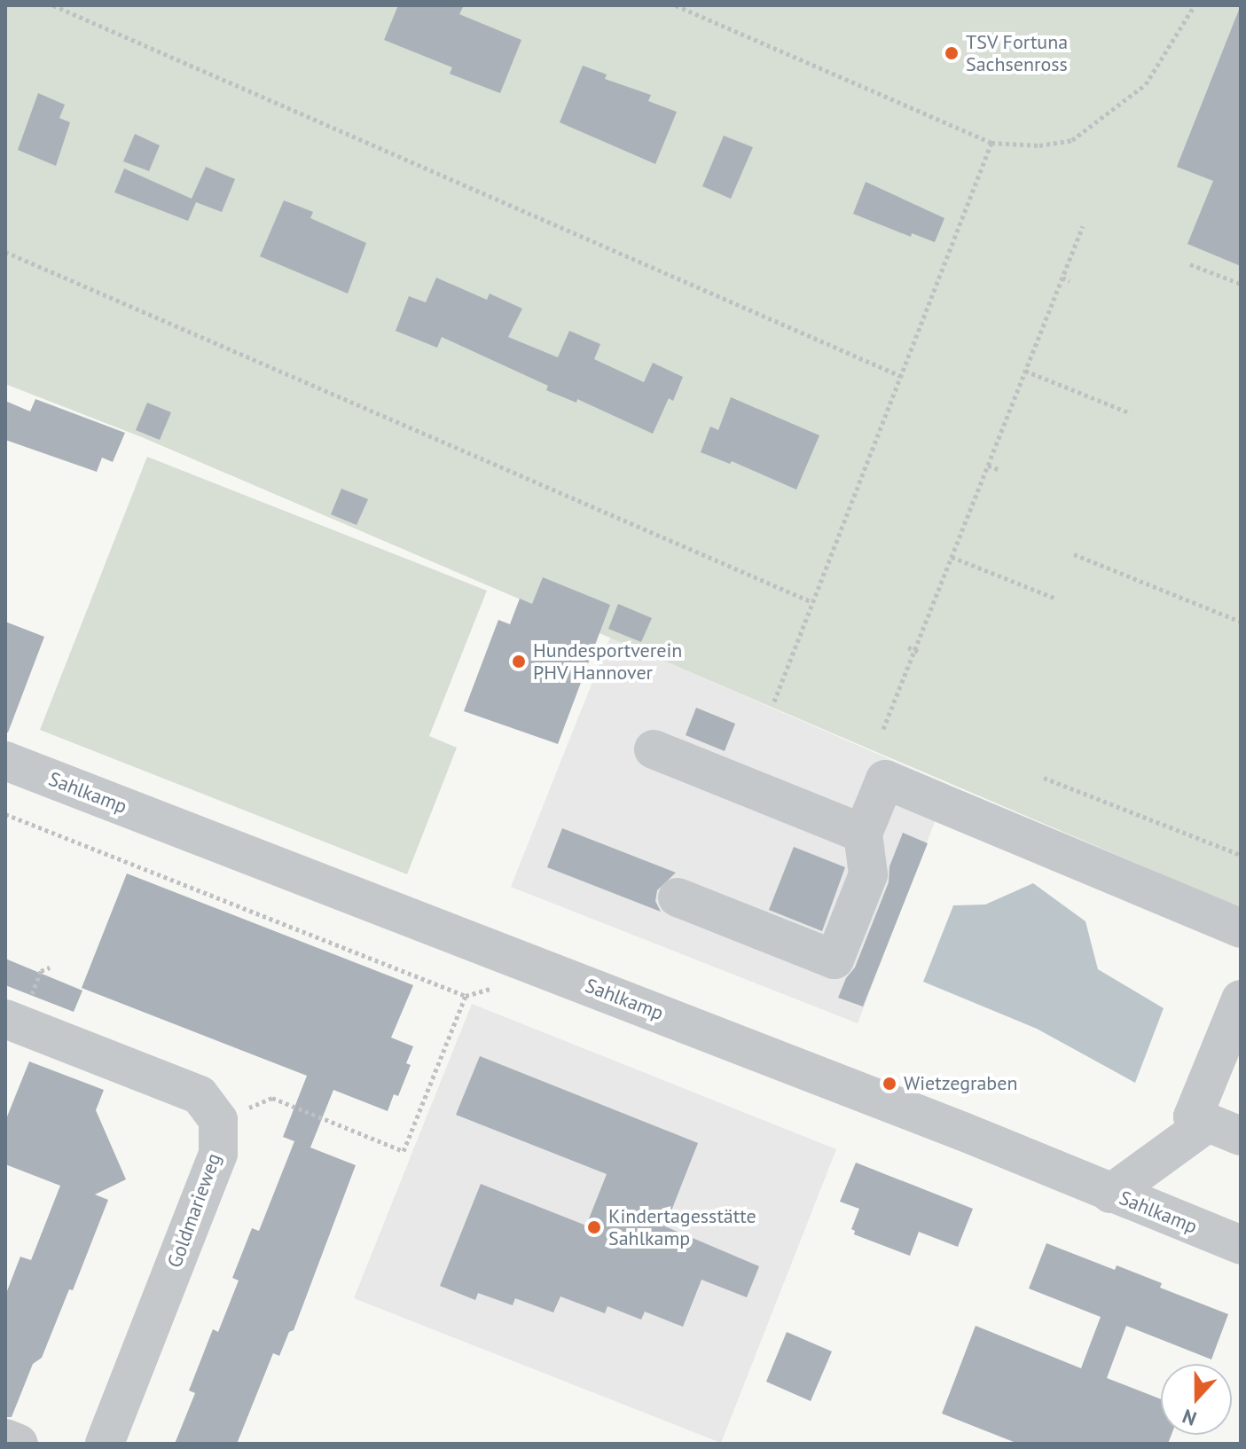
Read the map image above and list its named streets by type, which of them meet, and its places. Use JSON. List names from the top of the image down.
{
  "streets": {
    "street": ["Sahlkamp", "Goldmarieweg"]
  },
  "places": [
    "TSV Fortuna Sachsenross",
    "Hundesportverein PHV Hannover",
    "Wietzegraben",
    "Kindertagesstätte Sahlkamp"
  ],
  "north": "bottom"
}
